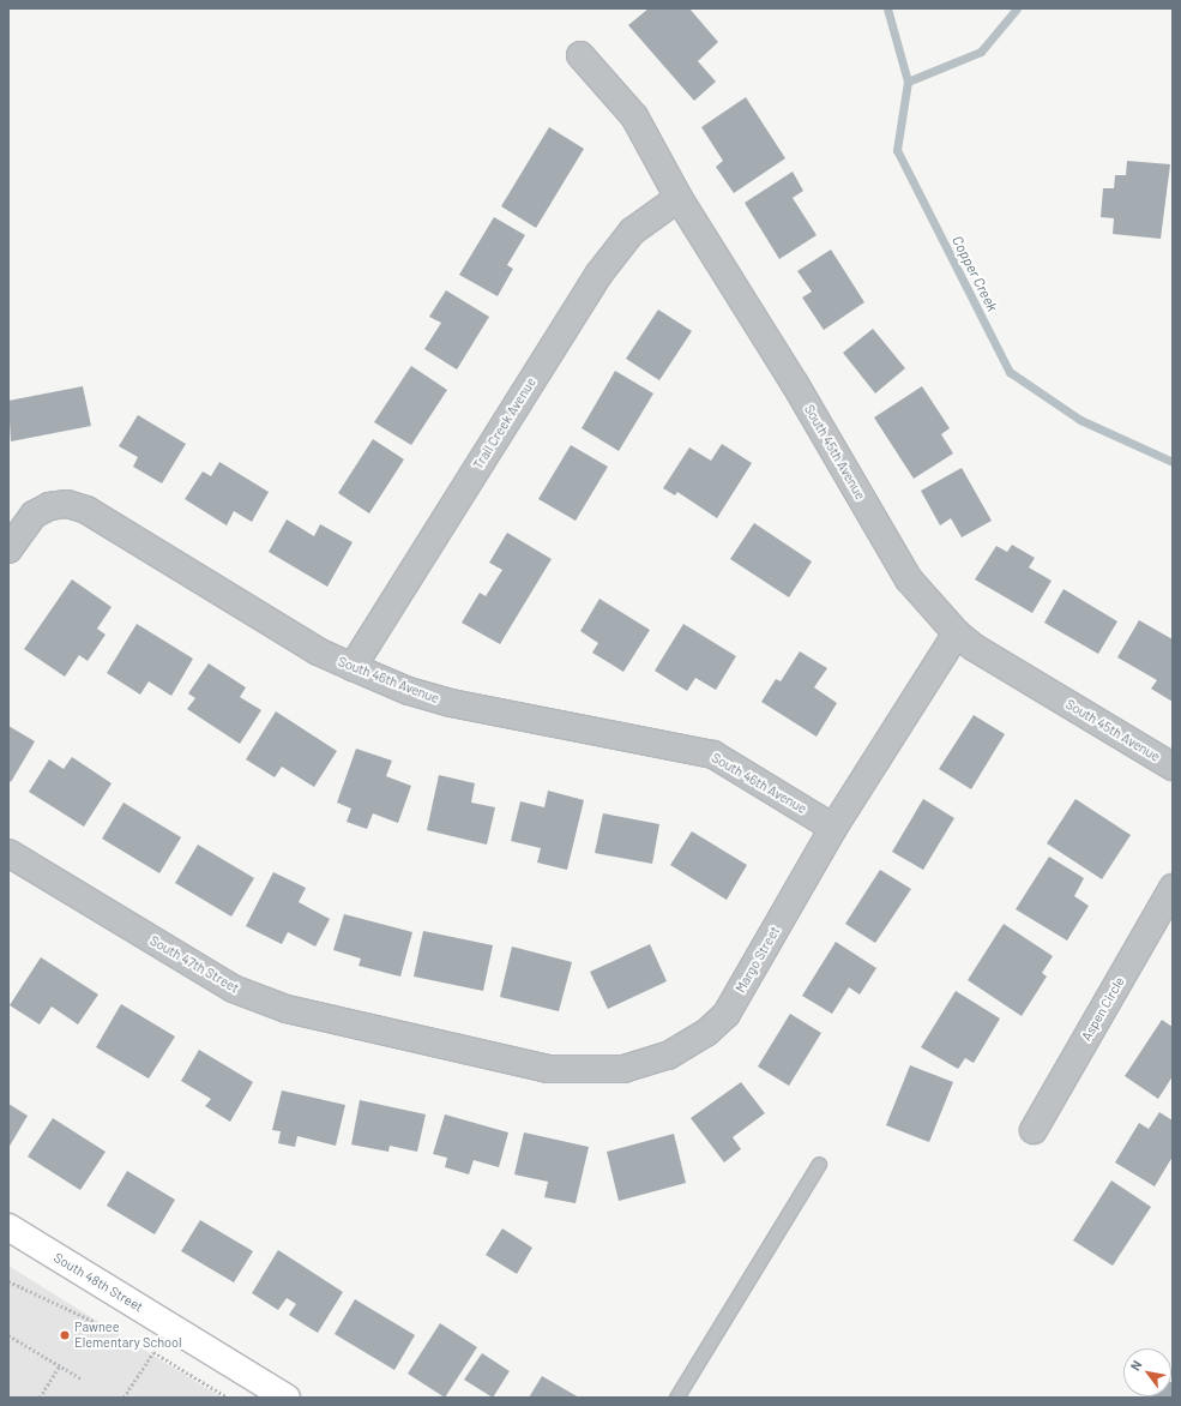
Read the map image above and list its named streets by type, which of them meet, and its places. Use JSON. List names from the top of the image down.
{
  "streets": {
    "street": [
      "Trail Creek Avenue",
      "South 45th Avenue",
      "South 46th Avenue",
      "Margo Street",
      "South 47th Street",
      "Aspen Circle",
      "South 48th Street"
    ]
  },
  "crossings": [
    ["Trail Creek Avenue", "South 45th Avenue"],
    ["Trail Creek Avenue", "South 46th Avenue"],
    ["South 45th Avenue", "Margo Street"],
    ["South 46th Avenue", "Margo Street"],
    ["Margo Street", "South 47th Street"]
  ],
  "water": ["Copper Creek"],
  "places": ["Pawnee Elementary School"],
  "north": "top left"
}
